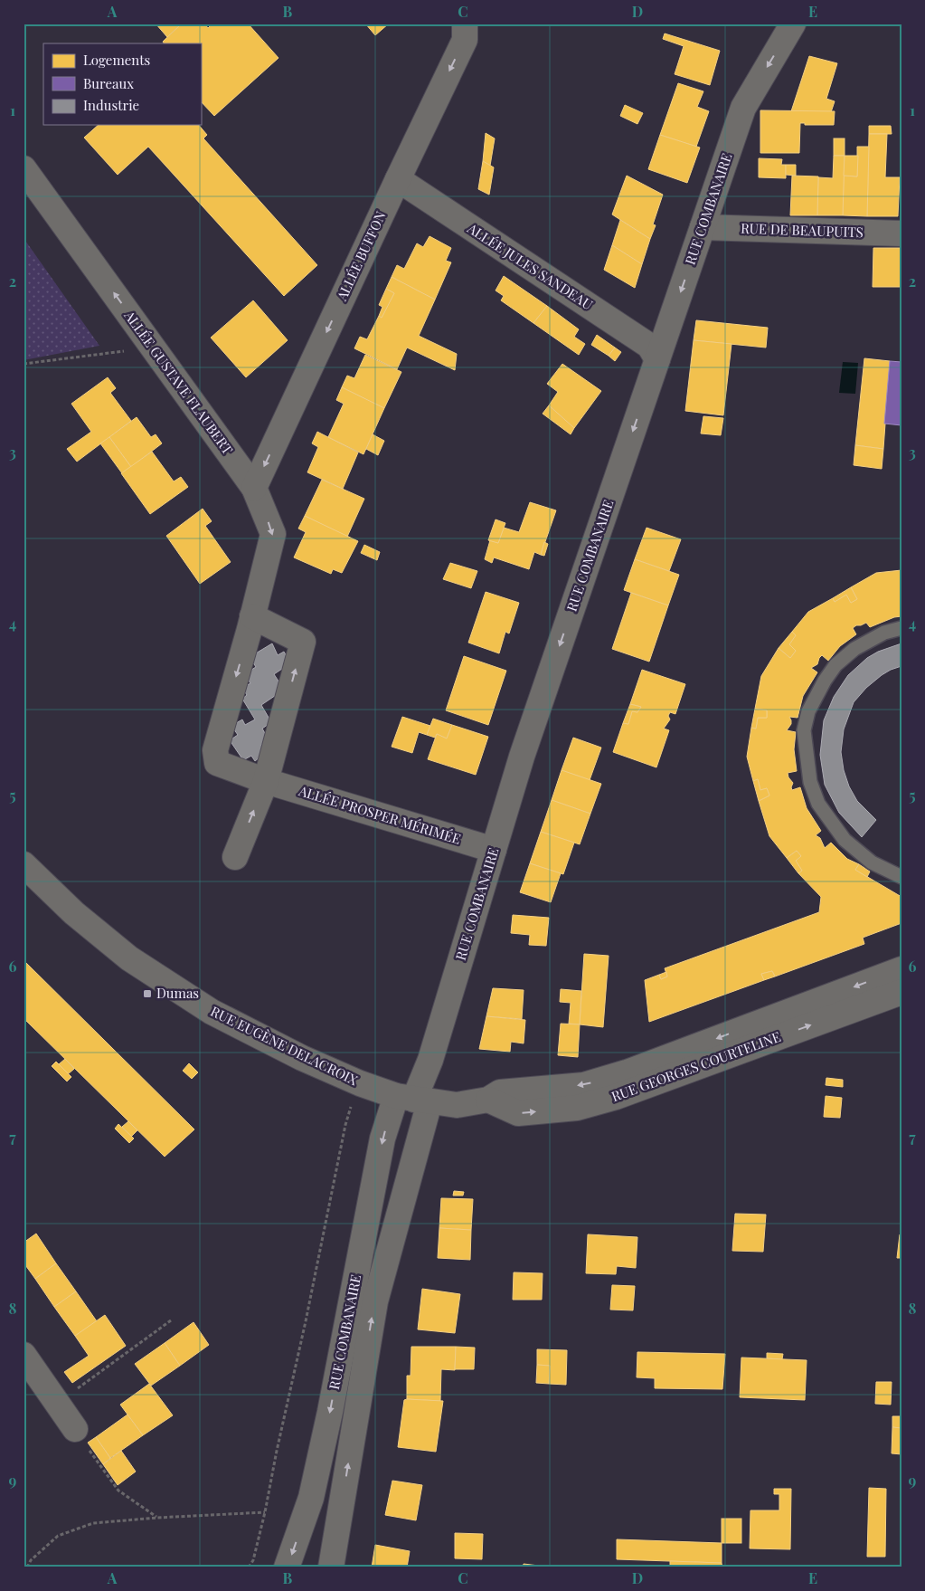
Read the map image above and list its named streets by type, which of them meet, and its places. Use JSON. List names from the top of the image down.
{
  "streets": {
    "street": [
      "RUE COMBANAIRE",
      "RUE DE BEAUPUITS",
      "ALLÉE BUFFON",
      "ALLÉE JULES SANDEAU",
      "ALLÉE GUSTAVE FLAUBERT",
      "ALLÉE PROSPER MÉRIMÉE",
      "RUE EUGÈNE DELACROIX",
      "RUE GEORGES COURTELINE"
    ]
  },
  "crossings": [
    ["RUE COMBANAIRE", "RUE DE BEAUPUITS"],
    ["RUE COMBANAIRE", "ALLÉE JULES SANDEAU"],
    ["RUE COMBANAIRE", "ALLÉE PROSPER MÉRIMÉE"],
    ["RUE COMBANAIRE", "RUE EUGÈNE DELACROIX"],
    ["RUE COMBANAIRE", "RUE GEORGES COURTELINE"],
    ["ALLÉE BUFFON", "ALLÉE JULES SANDEAU"],
    ["ALLÉE BUFFON", "ALLÉE GUSTAVE FLAUBERT"],
    ["ALLÉE GUSTAVE FLAUBERT", "ALLÉE PROSPER MÉRIMÉE"],
    ["RUE EUGÈNE DELACROIX", "RUE GEORGES COURTELINE"]
  ],
  "one_way": ["ALLÉE BUFFON"],
  "places": {
    "transit": ["Dumas"]
  },
  "legend": ["Logements", "Bureaux", "Industrie"],
  "grid": {
    "columns": [
      "A",
      "B",
      "C",
      "D",
      "E"
    ],
    "rows": [
      "1",
      "2",
      "3",
      "4",
      "5",
      "6",
      "7",
      "8",
      "9"
    ]
  }
}
